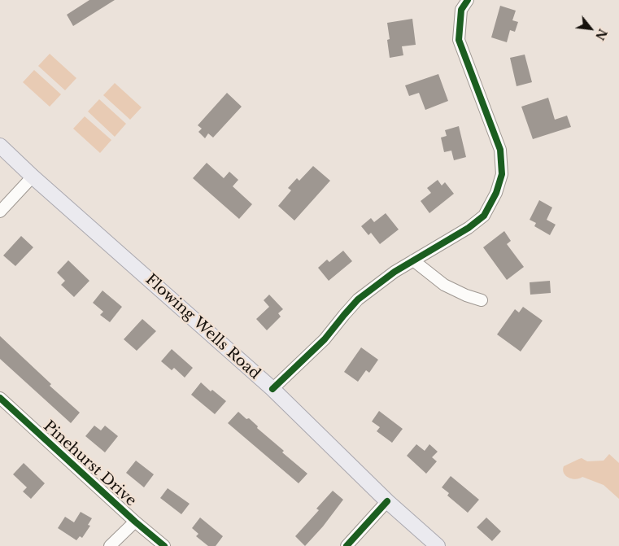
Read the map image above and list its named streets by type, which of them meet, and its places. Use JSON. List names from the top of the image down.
{
  "streets": {
    "main road": ["Flowing Wells Road"],
    "street": ["Pinehurst Drive"]
  },
  "north": "bottom right"
}
